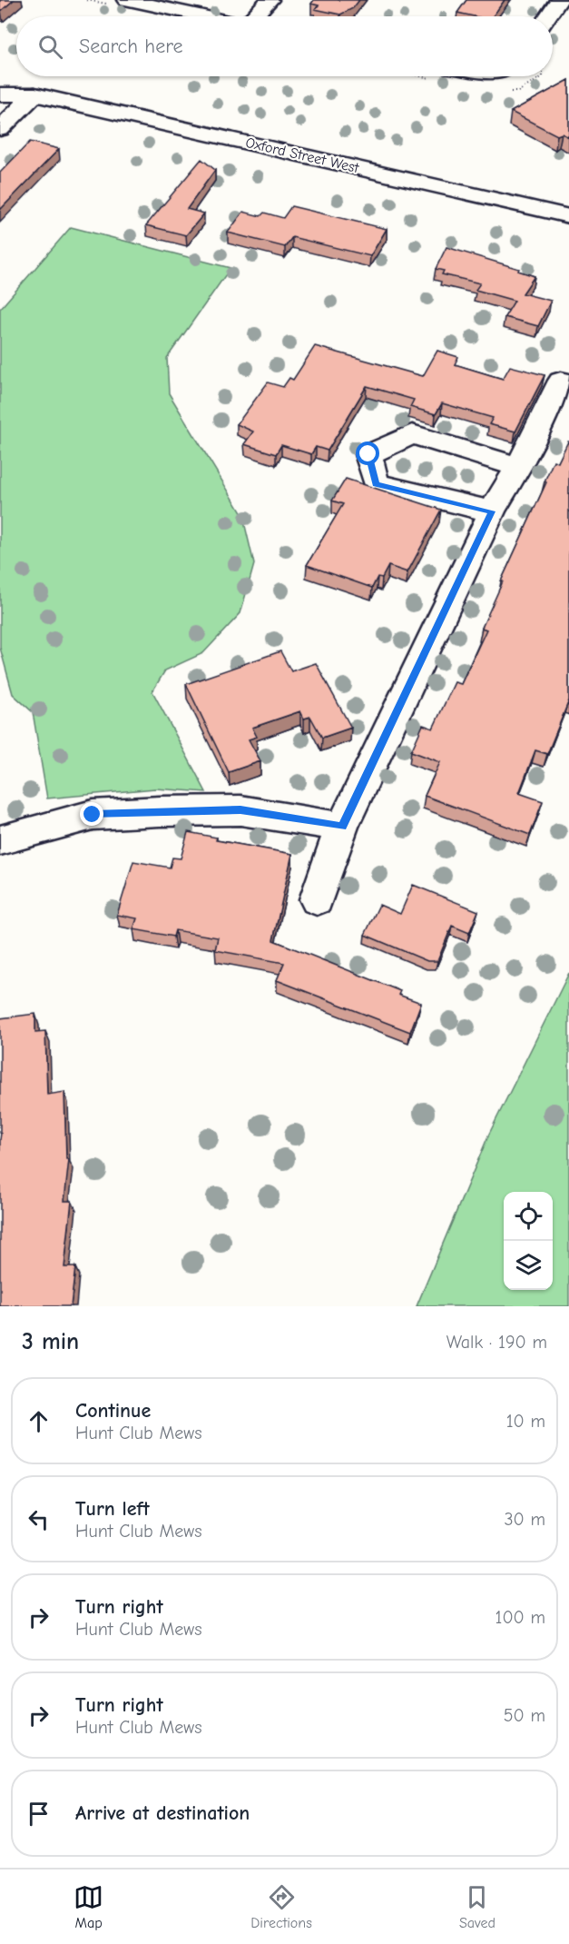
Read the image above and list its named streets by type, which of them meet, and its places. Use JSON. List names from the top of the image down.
{
  "streets": {
    "street": ["Oxford Street West"]
  },
  "page": {
    "search": "Search here",
    "heading": ["3 min", "Walk · 190 m"],
    "list": [
      ["Continue", "Hunt Club Mews", "10 m"],
      ["Turn left", "Hunt Club Mews", "30 m"],
      ["Turn right", "Hunt Club Mews", "100 m"],
      ["Turn right", "Hunt Club Mews", "50 m"],
      "Arrive at destination"
    ],
    "nav": ["Map", "Directions", "Saved"]
  }
}
